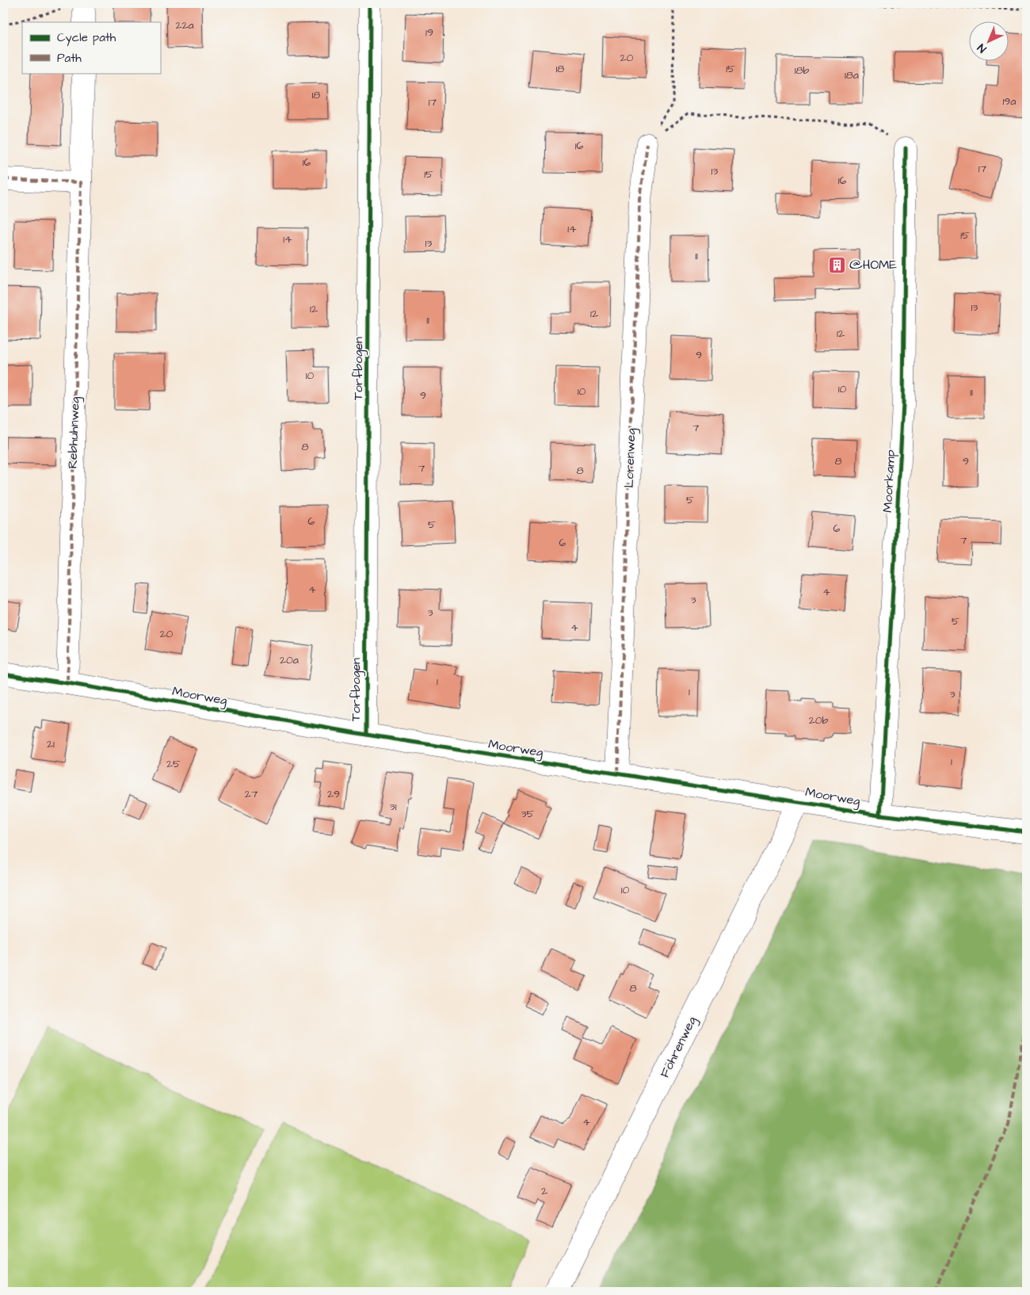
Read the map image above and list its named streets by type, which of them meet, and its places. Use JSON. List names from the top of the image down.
{
  "streets": {
    "street": [
      "Torfbogen",
      "Rebhuhnweg",
      "Lorenweg",
      "Moorkamp",
      "Moorweg",
      "Föhrenweg"
    ]
  },
  "crossings": [
    ["Torfbogen", "Moorweg"],
    ["Rebhuhnweg", "Moorweg"],
    ["Lorenweg", "Moorweg"],
    ["Moorkamp", "Moorweg"],
    ["Moorweg", "Föhrenweg"]
  ],
  "places": {
    "building": ["@HOME"]
  },
  "house_numbers": [
    "22a",
    "19",
    "20",
    "18",
    "15",
    "18b",
    "18a",
    "18",
    "19a",
    "17",
    "16",
    "16",
    "17",
    "13",
    "15",
    "16",
    "14",
    "15",
    "14",
    "13",
    "11",
    "13",
    "12",
    "12",
    "11",
    "12",
    "9",
    "10",
    "10",
    "10",
    "11",
    "9",
    "7",
    "8",
    "8",
    "9",
    "7",
    "8",
    "5",
    "6",
    "5",
    "6",
    "7",
    "6",
    "4",
    "4",
    "3",
    "3",
    "5",
    "4",
    "20",
    "20a",
    "1",
    "1",
    "3",
    "20b",
    "21",
    "1",
    "25",
    "27",
    "29",
    "31",
    "35",
    "10",
    "8",
    "4",
    "2"
  ],
  "legend": ["Cycle path", "Path"],
  "north": "bottom left"
}
